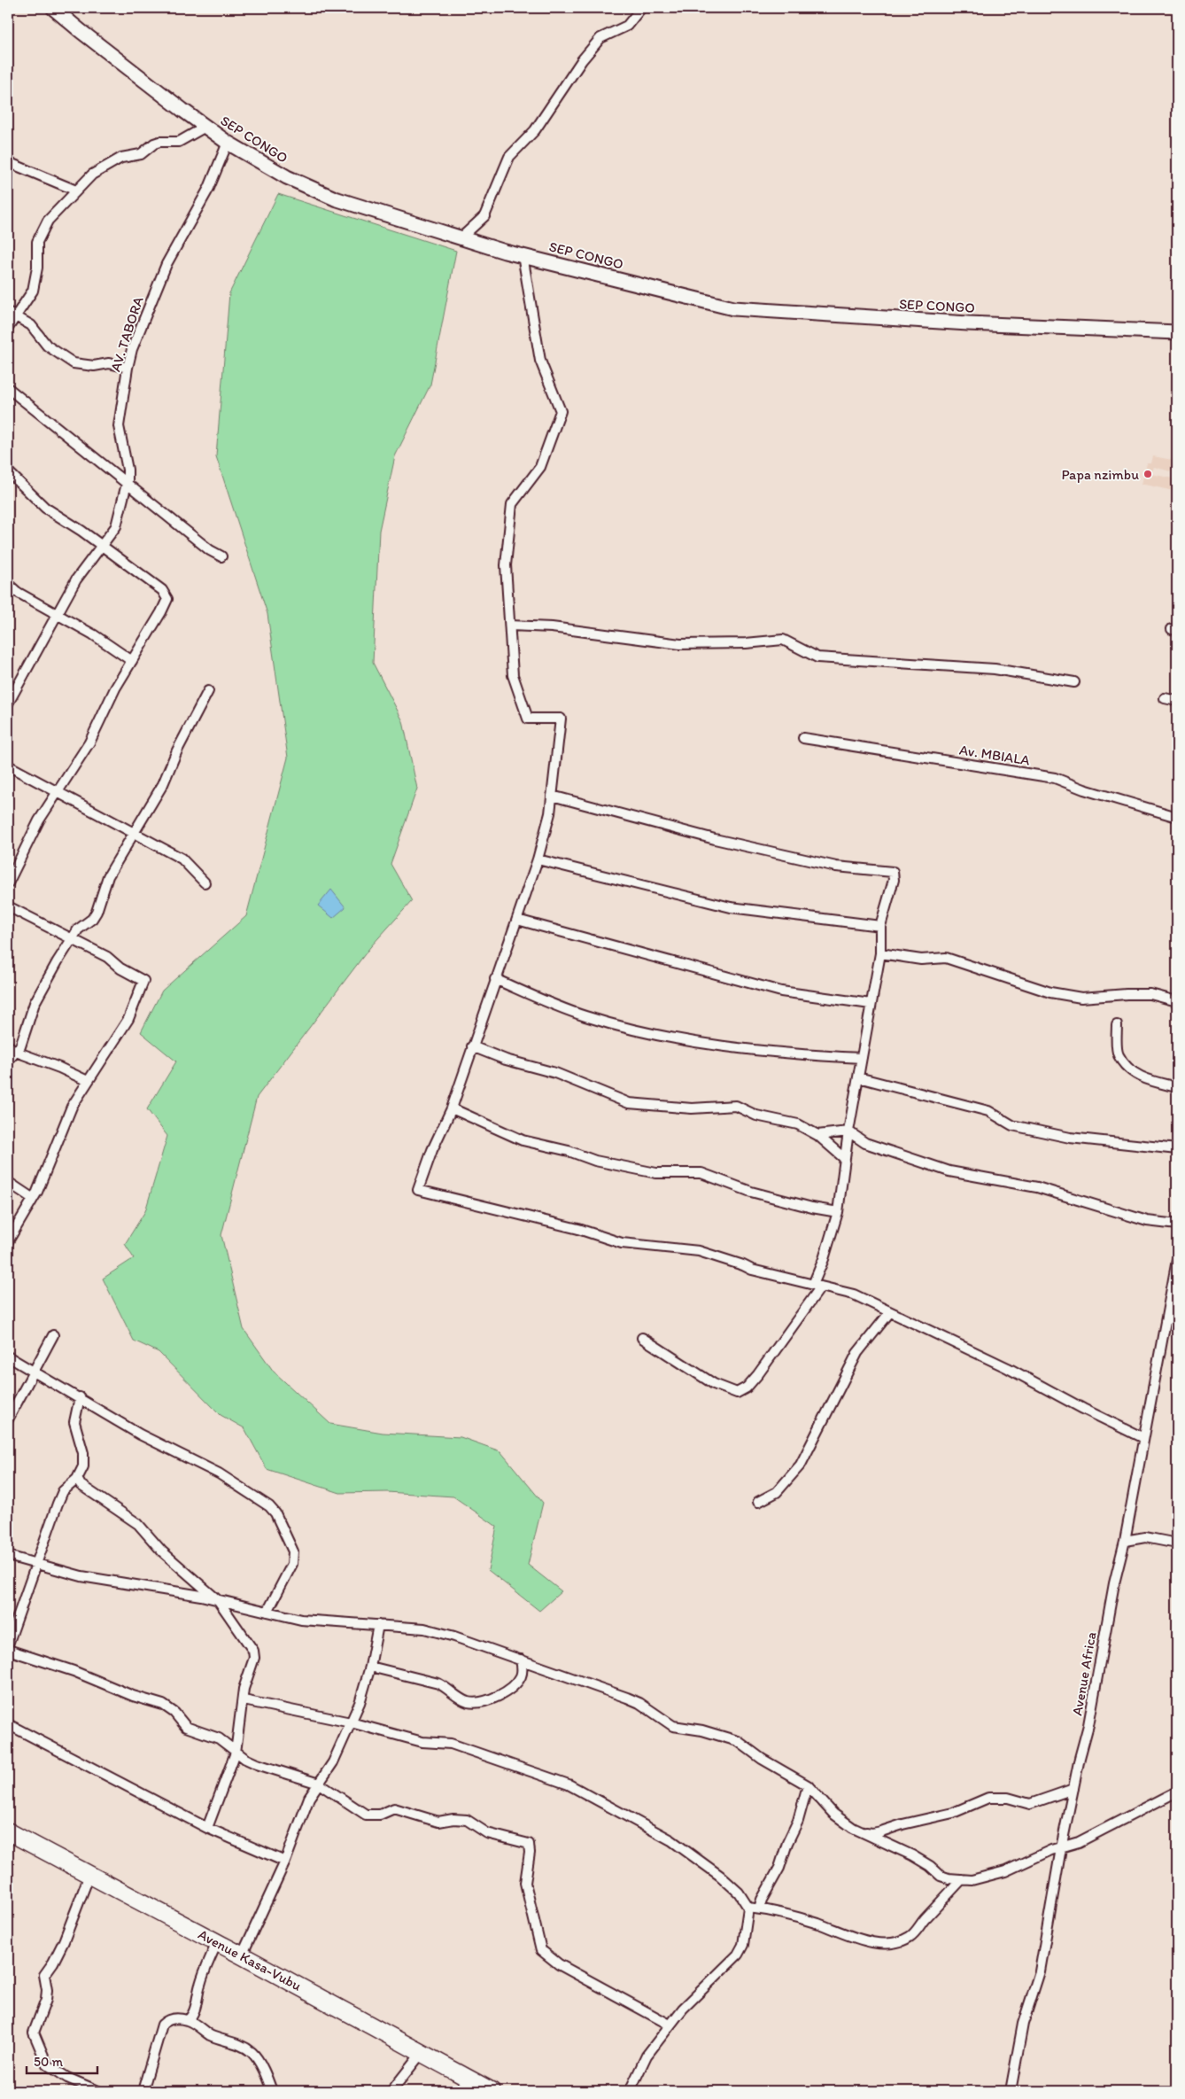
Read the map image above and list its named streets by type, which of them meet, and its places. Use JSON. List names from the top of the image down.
{
  "streets": {
    "highway": ["Avenue Kasa-Vubu"],
    "street": [
      "SEP CONGO",
      "AV. TABORA",
      "Av. MBIALA",
      "Avenue Africa"
    ]
  },
  "crossings": [
    ["SEP CONGO", "AV. TABORA"]
  ],
  "places": ["Papa nzimbu"],
  "scale_bar": "50 m"
}
